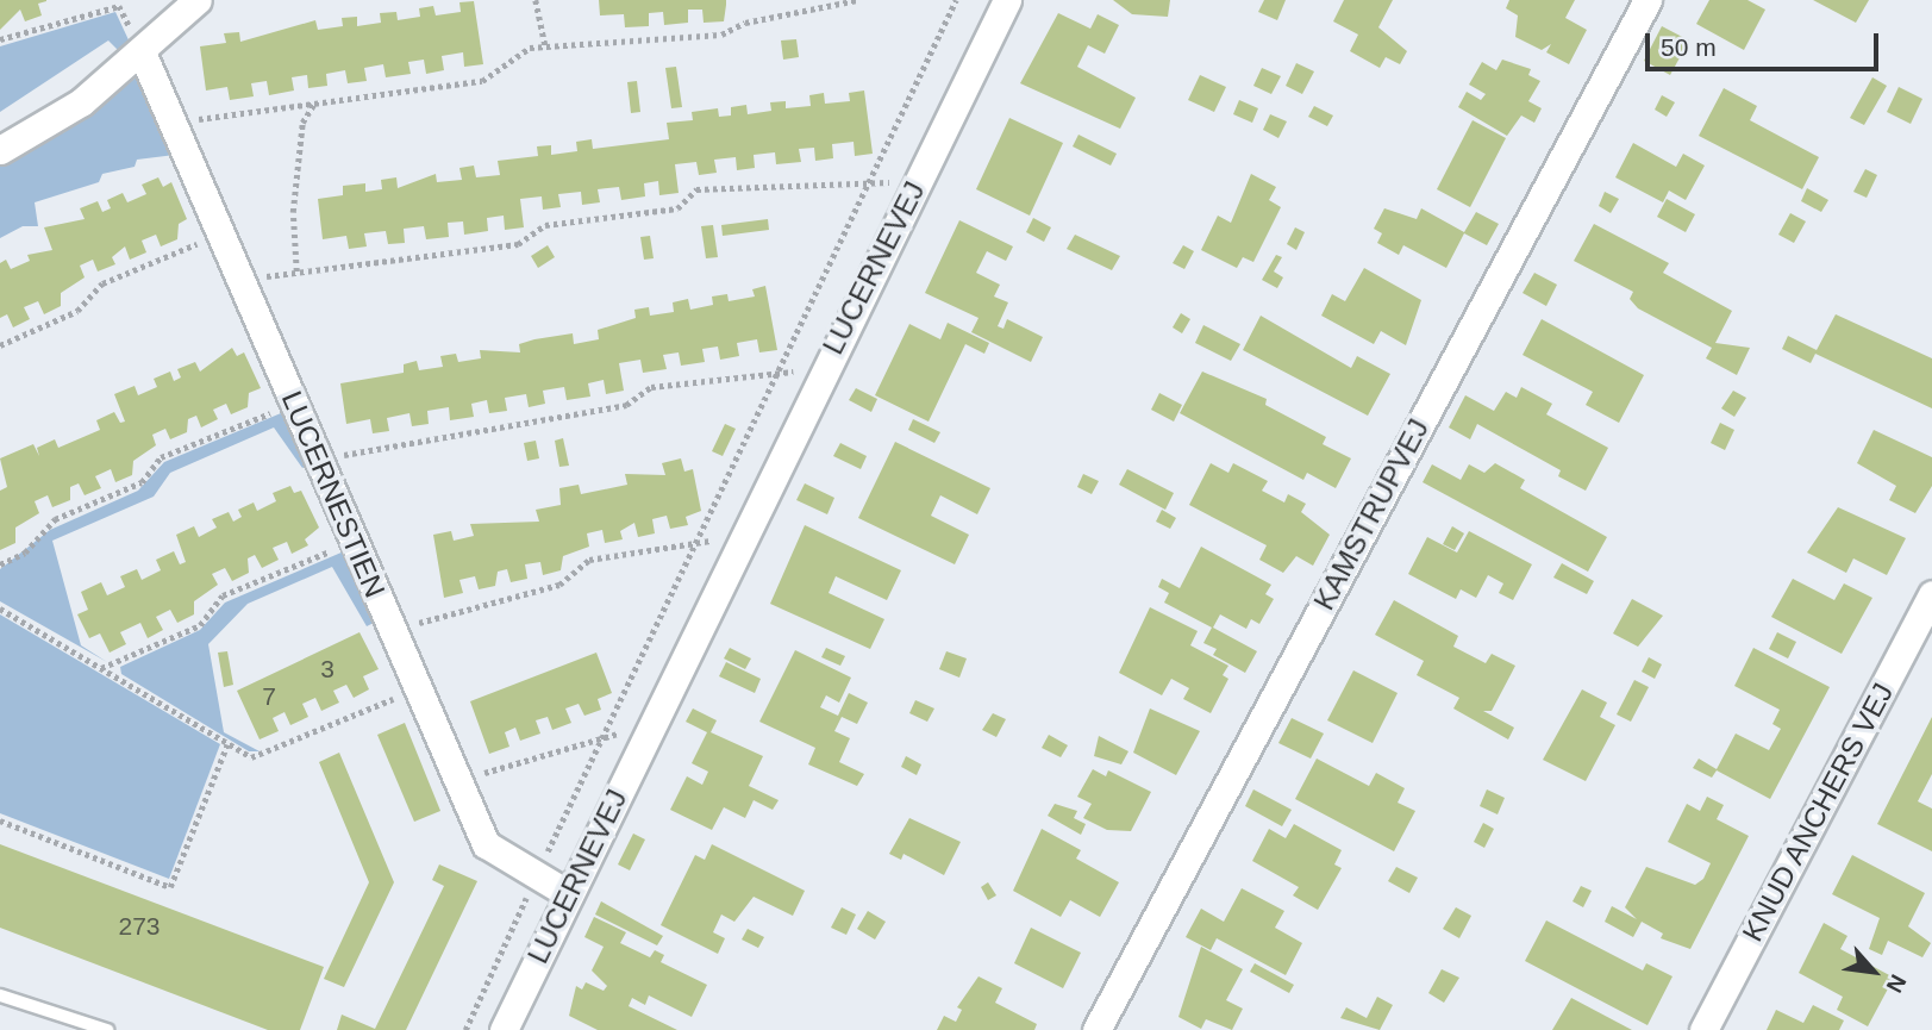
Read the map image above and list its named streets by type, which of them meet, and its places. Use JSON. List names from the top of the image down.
{
  "streets": {
    "street": [
      "LUCERNEVEJ",
      "LUCERNESTIEN",
      "KAMSTRUPVEJ",
      "KNUD ANCHERS VEJ"
    ]
  },
  "crossings": [
    ["LUCERNEVEJ", "LUCERNESTIEN"]
  ],
  "house_numbers": ["3", "7", "273"],
  "scale_bar": "50 m",
  "north": "bottom right"
}
